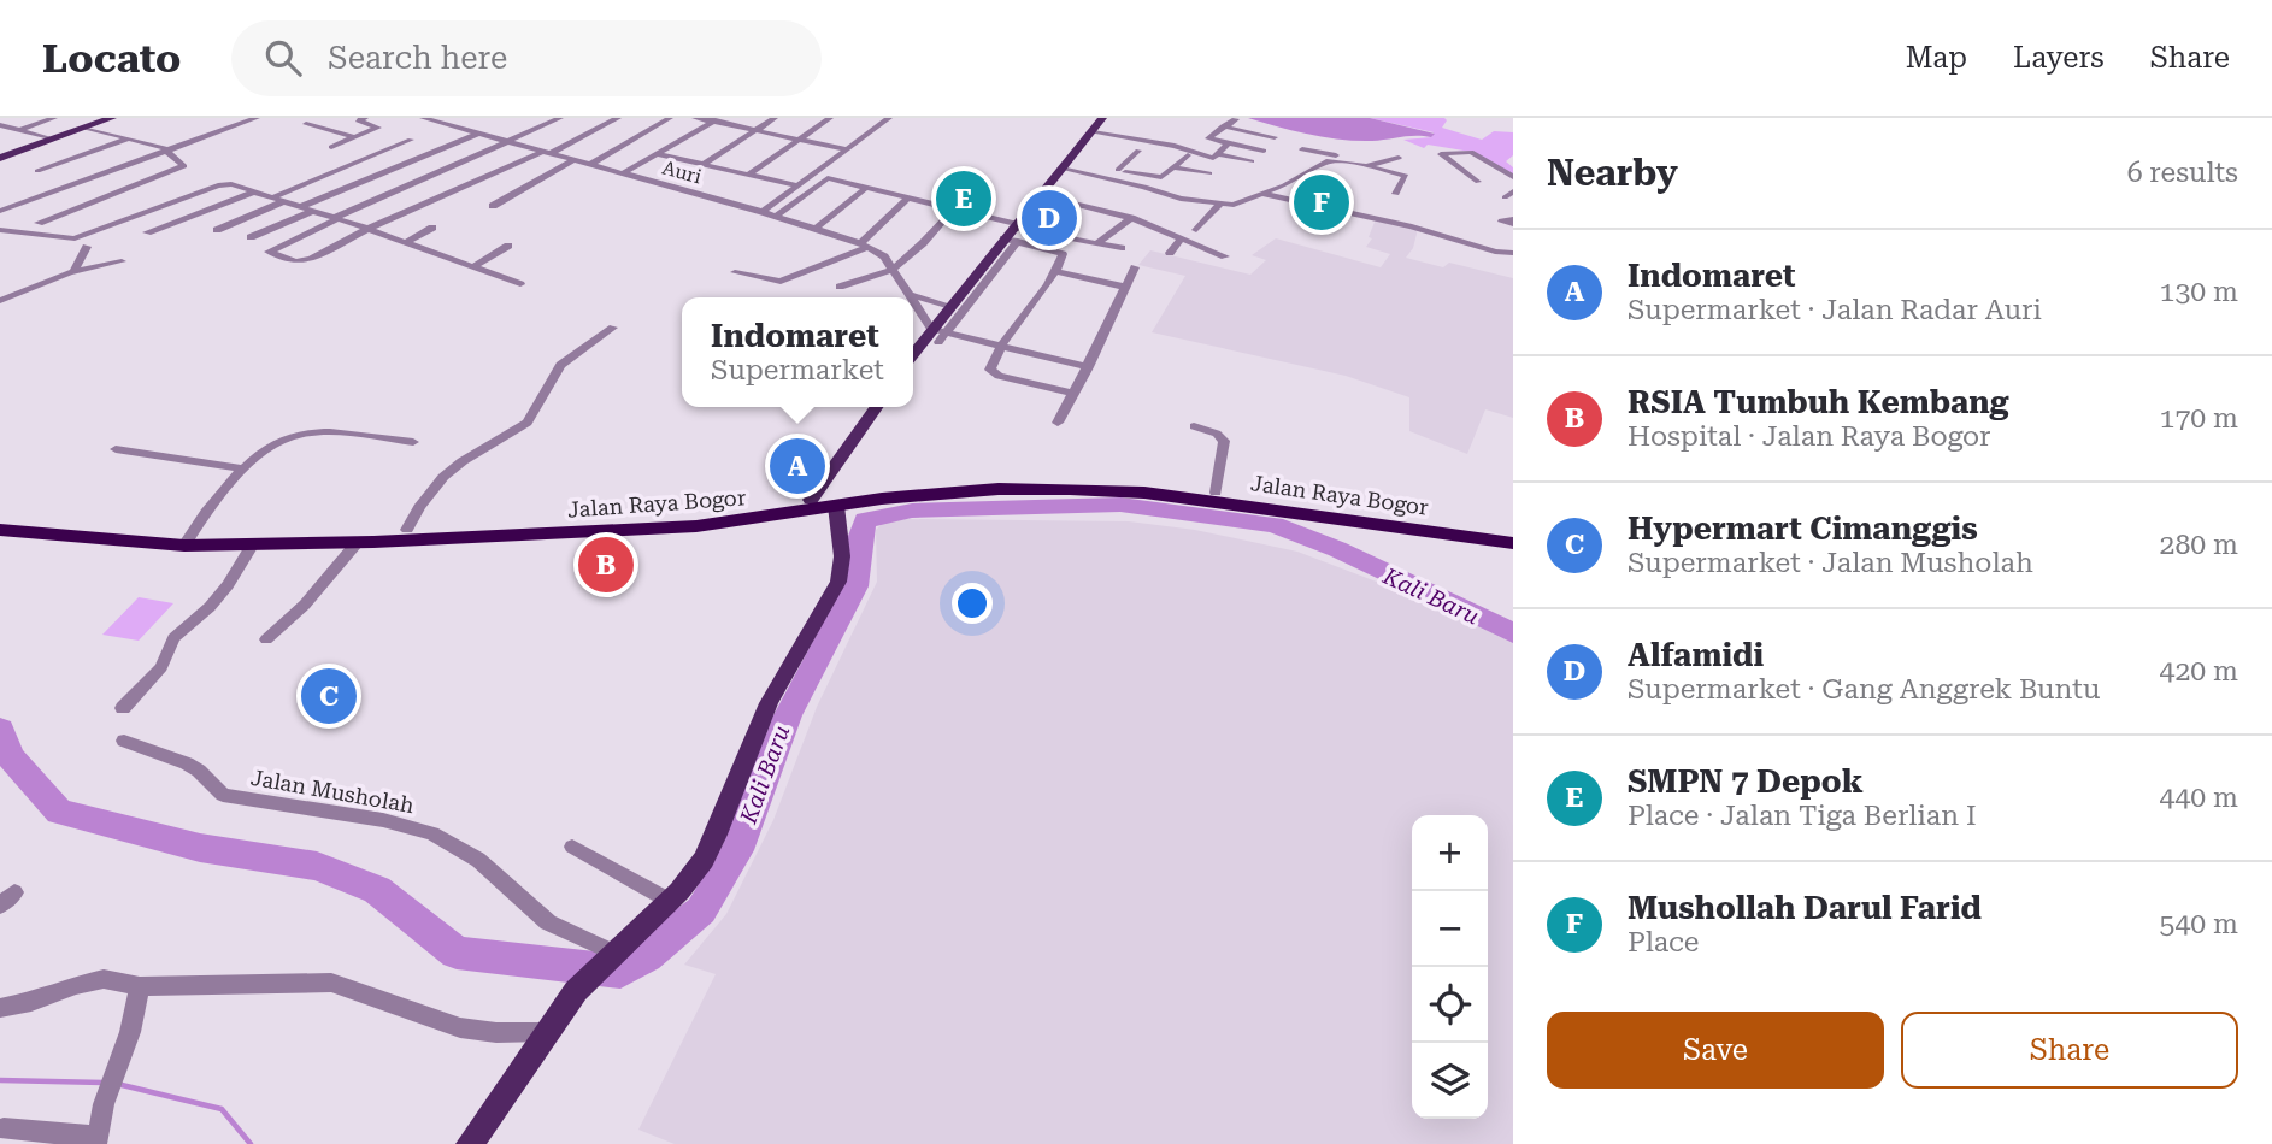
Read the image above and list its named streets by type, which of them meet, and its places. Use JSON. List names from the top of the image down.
{
  "streets": {
    "highway": ["Jalan Raya Bogor"],
    "street": ["Auri", "Jalan Musholah"]
  },
  "water": ["Kali Baru"],
  "page": {
    "header": "Locato",
    "search": "Search here",
    "nav": ["Map", "Layers", "Share"],
    "heading": ["Nearby", "6 results"],
    "pins": [
      "E",
      "F",
      "D",
      "A",
      "B",
      "C"
    ],
    "list": [
      {
        "mark": "A",
        "name": "Indomaret",
        "note": "Supermarket · Jalan Radar Auri",
        "value": "130 m"
      },
      {
        "mark": "B",
        "name": "RSIA Tumbuh Kembang",
        "note": "Hospital · Jalan Raya Bogor",
        "value": "170 m"
      },
      {
        "mark": "C",
        "name": "Hypermart Cimanggis",
        "note": "Supermarket · Jalan Musholah",
        "value": "280 m"
      },
      {
        "mark": "D",
        "name": "Alfamidi",
        "note": "Supermarket · Gang Anggrek Buntu",
        "value": "420 m"
      },
      {
        "mark": "E",
        "name": "SMPN 7 Depok",
        "note": "Place · Jalan Tiga Berlian I",
        "value": "440 m"
      },
      {
        "mark": "F",
        "name": "Mushollah Darul Farid",
        "note": "Place",
        "value": "540 m"
      }
    ],
    "popup": ["Indomaret", "Supermarket"],
    "map_buttons": ["+", "−"],
    "buttons": ["Save", "Share"]
  }
}
